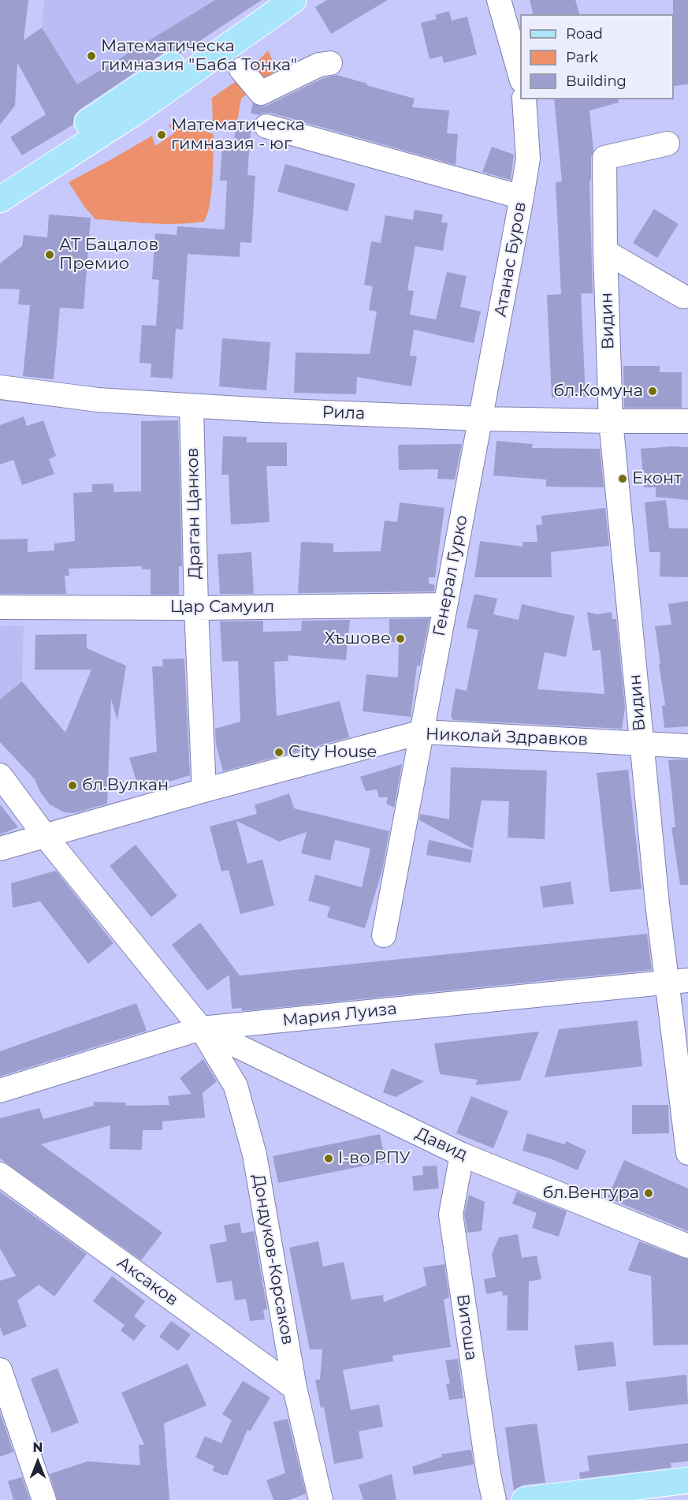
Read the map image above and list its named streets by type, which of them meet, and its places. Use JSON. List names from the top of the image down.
{
  "streets": {
    "street": [
      "Атанас Буров",
      "Видин",
      "Рила",
      "Драган Цанков",
      "Генерал Гурко",
      "Цар Самуил",
      "Николай Здравков",
      "Мария Луиза",
      "Давид",
      "Дондуков-Корсаков",
      "Аксаков",
      "Витоша"
    ]
  },
  "crossings": [
    ["Атанас Буров", "Рила"],
    ["Атанас Буров", "Генерал Гурко"],
    ["Видин", "Рила"],
    ["Видин", "Николай Здравков"],
    ["Видин", "Мария Луиза"],
    ["Рила", "Драган Цанков"],
    ["Рила", "Генерал Гурко"],
    ["Драган Цанков", "Цар Самуил"],
    ["Драган Цанков", "Николай Здравков"],
    ["Генерал Гурко", "Цар Самуил"],
    ["Генерал Гурко", "Николай Здравков"],
    ["Николай Здравков", "Дондуков-Корсаков"],
    ["Мария Луиза", "Давид"],
    ["Мария Луиза", "Дондуков-Корсаков"],
    ["Давид", "Дондуков-Корсаков"],
    ["Давид", "Витоша"],
    ["Дондуков-Корсаков", "Аксаков"]
  ],
  "places": [
    "Математическа гимназия \"Баба Тонка\"",
    "Математическа гимназия - юг",
    "АТ Бацалов Премио",
    "бл.Комуна",
    "Еконт",
    "Хъшове",
    "City House",
    "бл.Вулкан",
    "I-во РПУ",
    "бл.Вентура"
  ],
  "legend": ["Road", "Park", "Building"],
  "north": "top"
}
